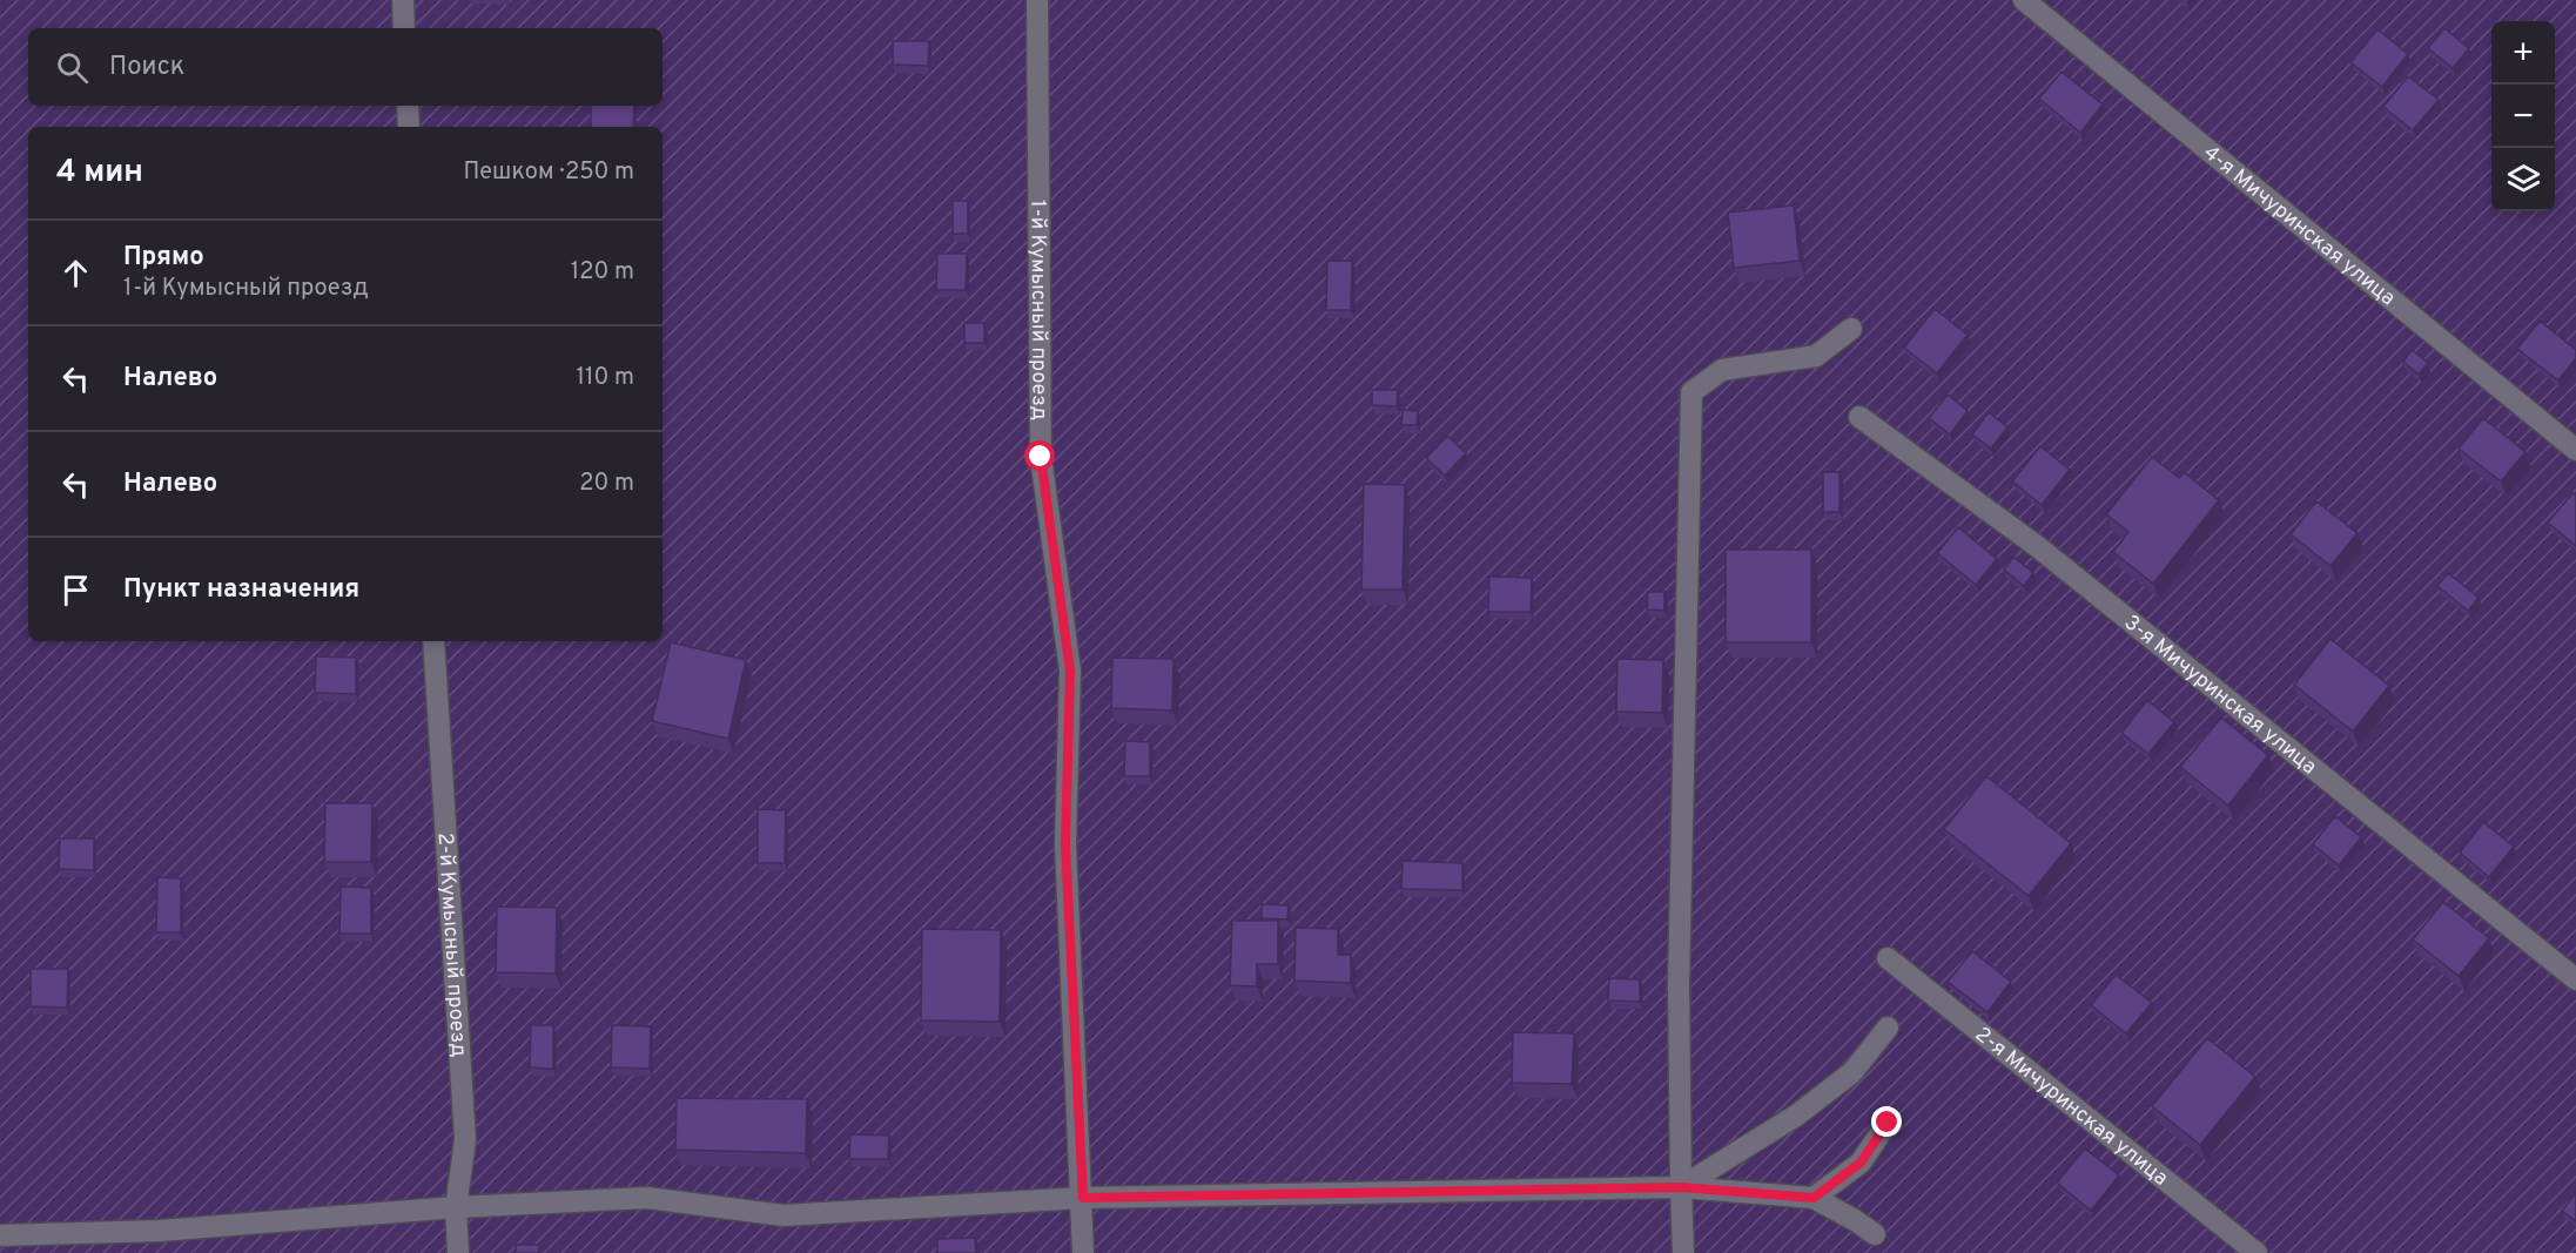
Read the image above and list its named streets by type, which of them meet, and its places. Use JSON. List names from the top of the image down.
{
  "streets": {
    "lane": [
      "4-я Мичуринская улица",
      "1-й Кумысный проезд",
      "3-я Мичуринская улица",
      "2-й Кумысный проезд",
      "2-я Мичуринская улица"
    ]
  },
  "page": {
    "map_buttons": ["+", "−"],
    "search": "Поиск",
    "heading": ["4 мин", "Пешком · 250 m"],
    "list": [
      ["Прямо", "1-й Кумысный проезд", "120 m"],
      ["Налево", "110 m"],
      ["Налево", "20 m"],
      "Пункт назначения"
    ]
  }
}
